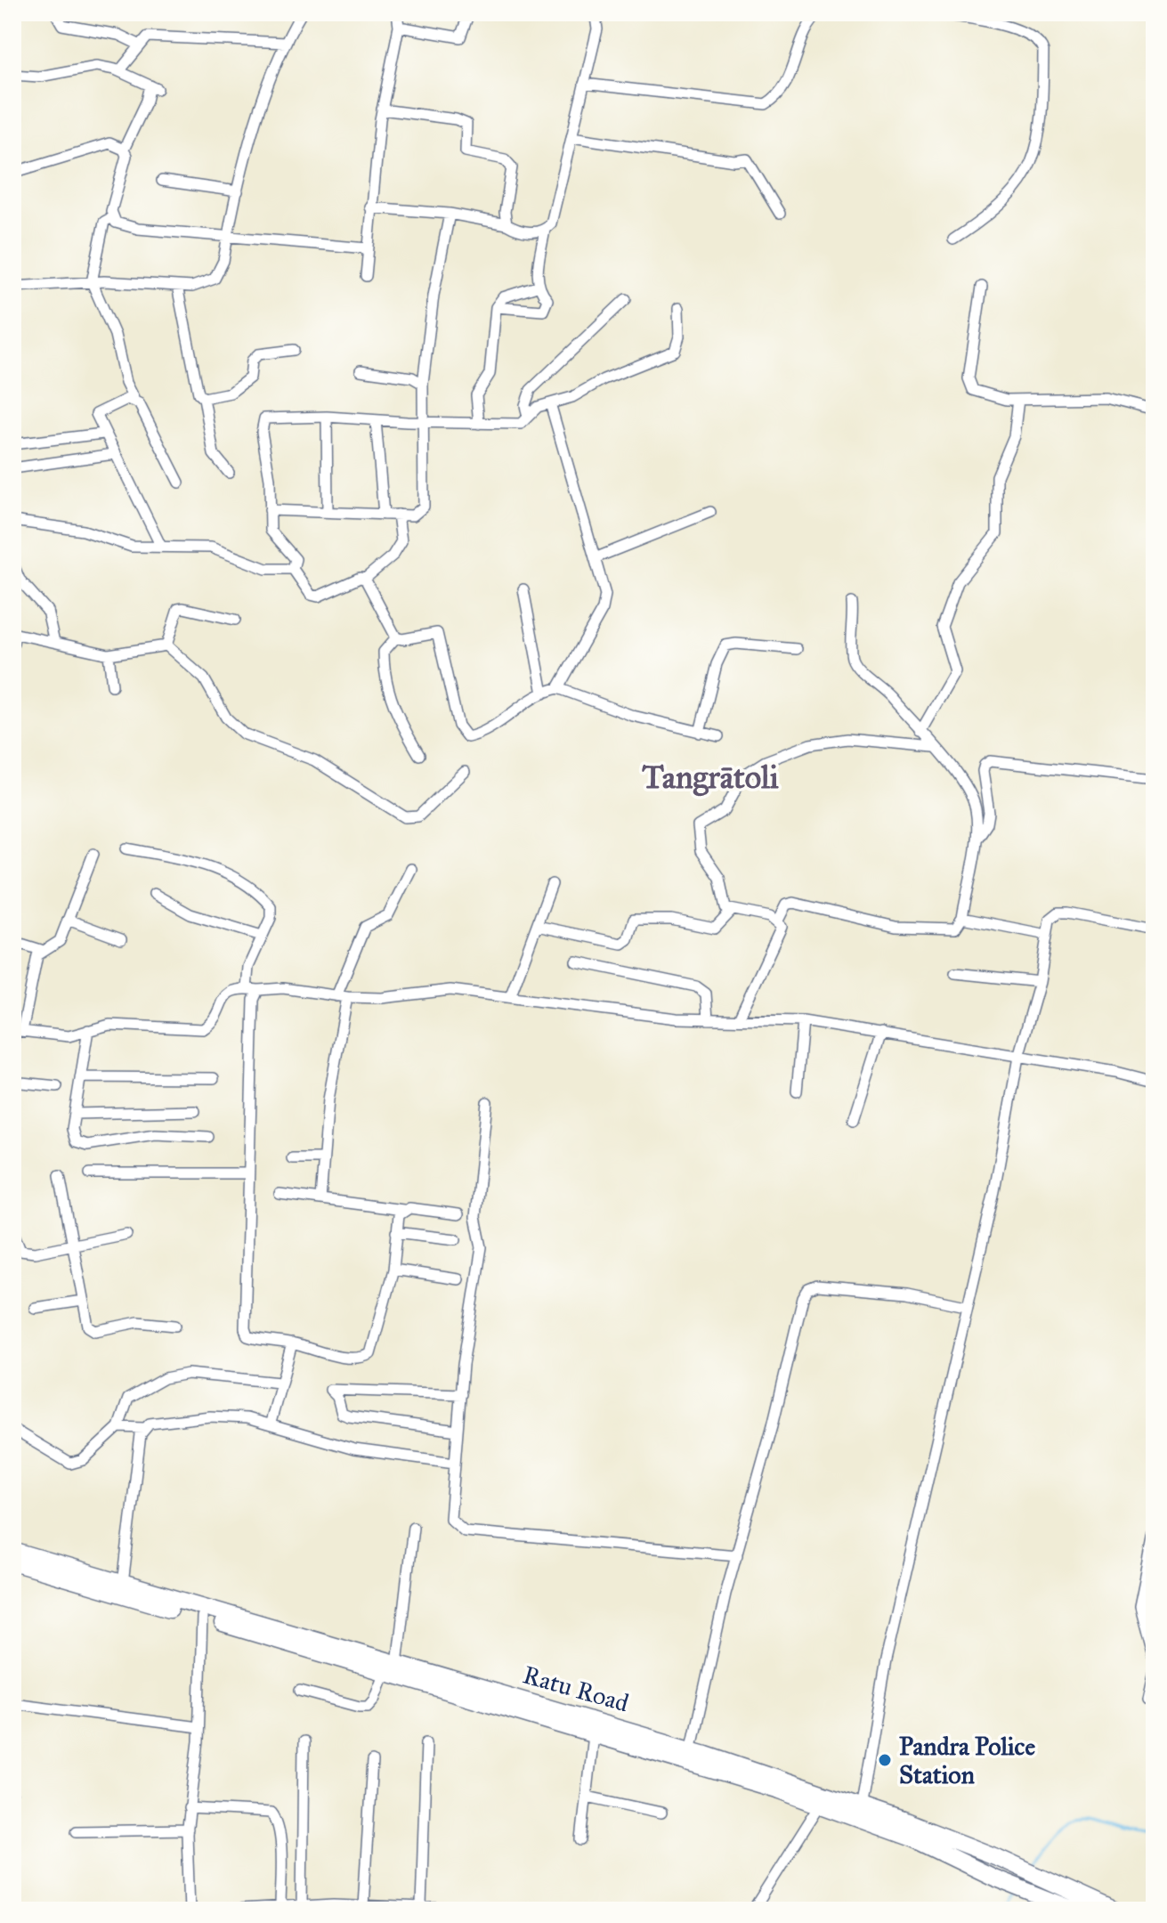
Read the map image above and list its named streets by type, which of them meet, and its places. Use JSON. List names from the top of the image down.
{
  "streets": {
    "main road": ["Ratu Road"]
  },
  "districts": ["Tangrātoli"],
  "places": ["Pandra Police Station"]
}
